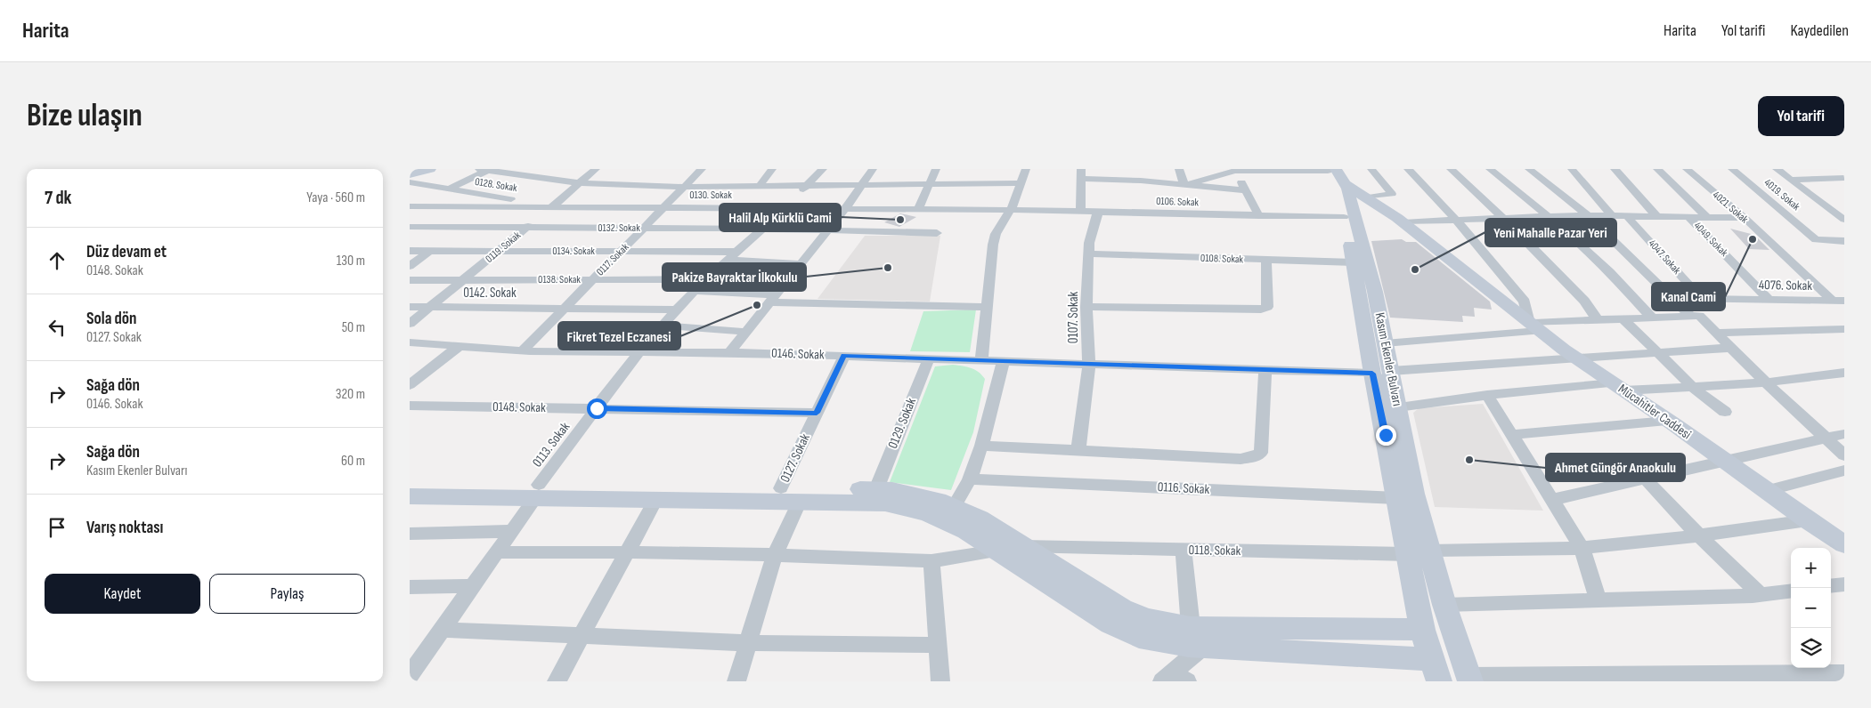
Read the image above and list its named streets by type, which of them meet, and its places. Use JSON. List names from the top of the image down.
{
  "streets": {
    "street": [
      "0128. Sokak",
      "0130. Sokak",
      "4019. Sokak",
      "0106. Sokak",
      "4021. Sokak",
      "0132. Sokak",
      "4049. Sokak",
      "0119. Sokak",
      "0134. Sokak",
      "4047. Sokak",
      "0108. Sokak",
      "0117. Sokak",
      "0138. Sokak",
      "4076. Sokak",
      "0142. Sokak",
      "0107. Sokak",
      "0146. Sokak",
      "Kasım Ekenler Bulvarı",
      "0148. Sokak",
      "Mücahitler Caddesi",
      "0129. Sokak",
      "0113. Sokak",
      "0127. Sokak",
      "0116. Sokak",
      "0118. Sokak"
    ]
  },
  "crossings": [
    ["0128. Sokak", "0130. Sokak"],
    ["0128. Sokak", "0119. Sokak"],
    ["0130. Sokak", "0106. Sokak"],
    ["0130. Sokak", "0119. Sokak"],
    ["0130. Sokak", "0117. Sokak"],
    ["0130. Sokak", "0113. Sokak"],
    ["0106. Sokak", "0107. Sokak"],
    ["0106. Sokak", "Kasım Ekenler Bulvarı"],
    ["4021. Sokak", "4076. Sokak"],
    ["0132. Sokak", "0119. Sokak"],
    ["0132. Sokak", "0117. Sokak"],
    ["0132. Sokak", "0113. Sokak"],
    ["4049. Sokak", "4076. Sokak"],
    ["0119. Sokak", "0134. Sokak"],
    ["0119. Sokak", "0138. Sokak"],
    ["0119. Sokak", "0142. Sokak"],
    ["0134. Sokak", "0117. Sokak"],
    ["0134. Sokak", "0113. Sokak"],
    ["4047. Sokak", "4076. Sokak"],
    ["0108. Sokak", "0107. Sokak"],
    ["0108. Sokak", "Kasım Ekenler Bulvarı"],
    ["0117. Sokak", "0138. Sokak"],
    ["0117. Sokak", "0142. Sokak"],
    ["0117. Sokak", "0146. Sokak"],
    ["0138. Sokak", "0113. Sokak"],
    ["0142. Sokak", "0113. Sokak"],
    ["0107. Sokak", "0146. Sokak"],
    ["0146. Sokak", "Kasım Ekenler Bulvarı"],
    ["0146. Sokak", "Mücahitler Caddesi"],
    ["0146. Sokak", "0129. Sokak"],
    ["0146. Sokak", "0113. Sokak"],
    ["0146. Sokak", "0127. Sokak"],
    ["Kasım Ekenler Bulvarı", "Mücahitler Caddesi"],
    ["Kasım Ekenler Bulvarı", "0116. Sokak"],
    ["Kasım Ekenler Bulvarı", "0118. Sokak"],
    ["0148. Sokak", "0113. Sokak"],
    ["0148. Sokak", "0127. Sokak"]
  ],
  "places": [
    "Halil Alp Kürklü Cami",
    "Kanal Cami",
    "Pakize Bayraktar İlkokulu",
    "Yeni Mahalle Pazar Yeri",
    "Fikret Tezel Eczanesi",
    "Ahmet Güngör Anaokulu"
  ],
  "page": {
    "header": "Harita",
    "nav": ["Harita", "Yol tarifi", "Kaydedilen"],
    "buttons": [
      "Yol tarifi",
      ["Kaydet", "Paylaş"]
    ],
    "title": "Bize ulaşın",
    "heading": ["7 dk", "Yaya · 560 m"],
    "list": [
      ["Düz devam et", "0148. Sokak", "130 m"],
      ["Sola dön", "0127. Sokak", "50 m"],
      ["Sağa dön", "0146. Sokak", "320 m"],
      ["Sağa dön", "Kasım Ekenler Bulvarı", "60 m"],
      "Varış noktası"
    ],
    "map_buttons": ["+", "−"]
  }
}
